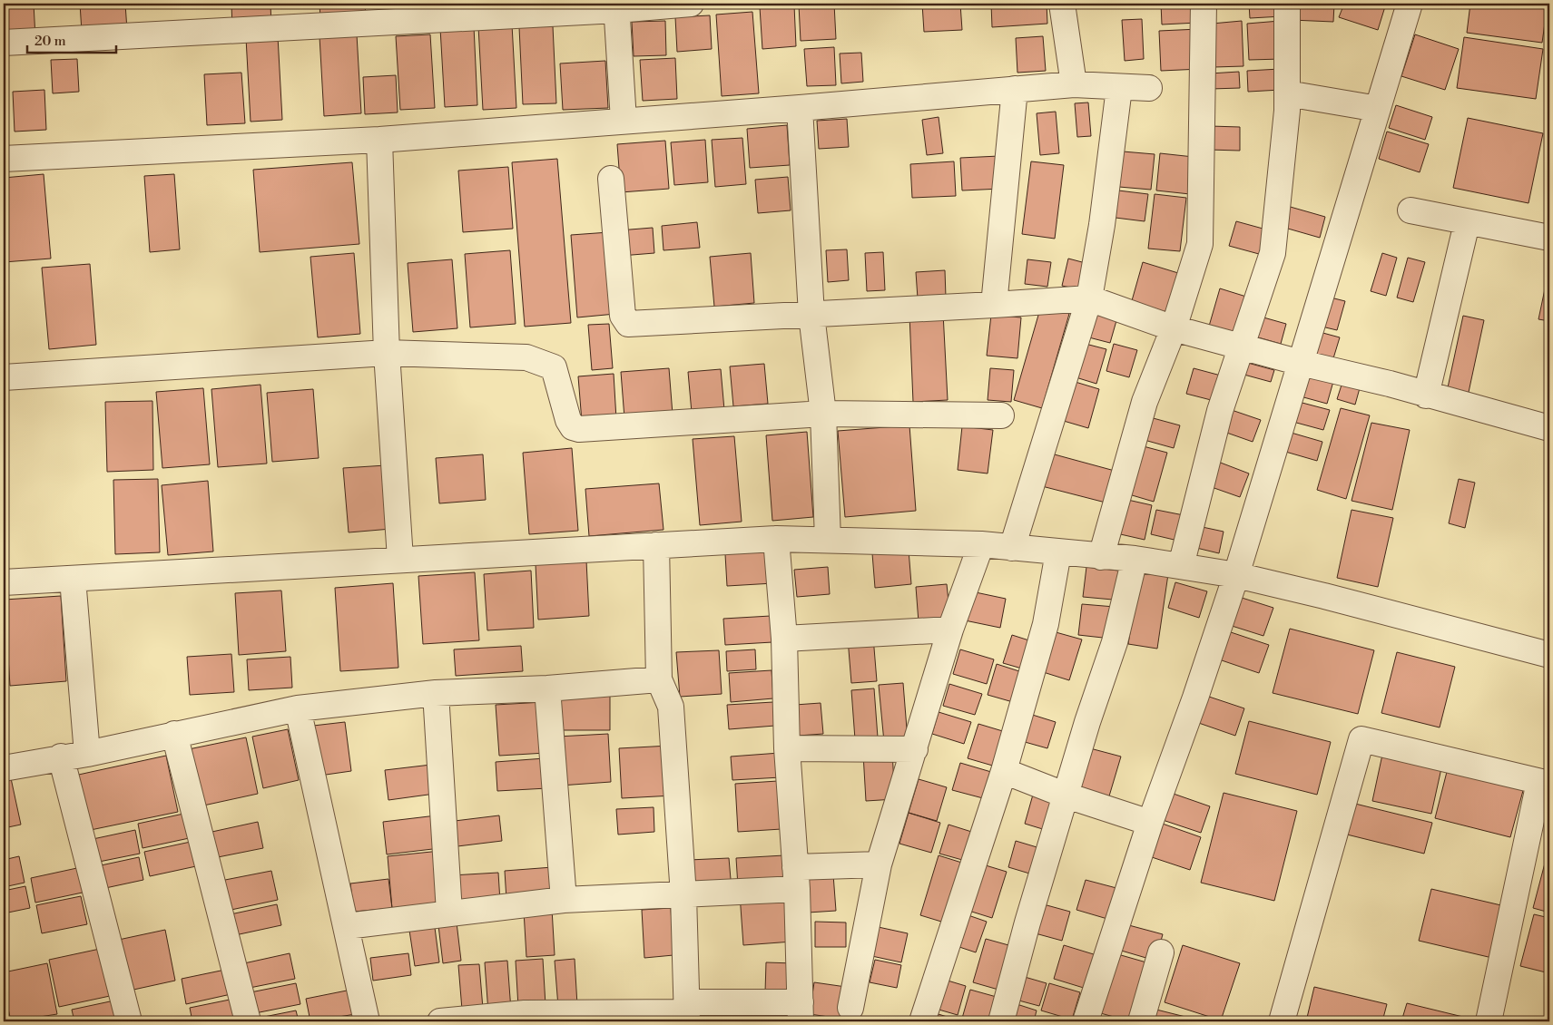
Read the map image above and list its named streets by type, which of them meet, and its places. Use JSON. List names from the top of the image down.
{
  "scale_bar": "20 m"
}
